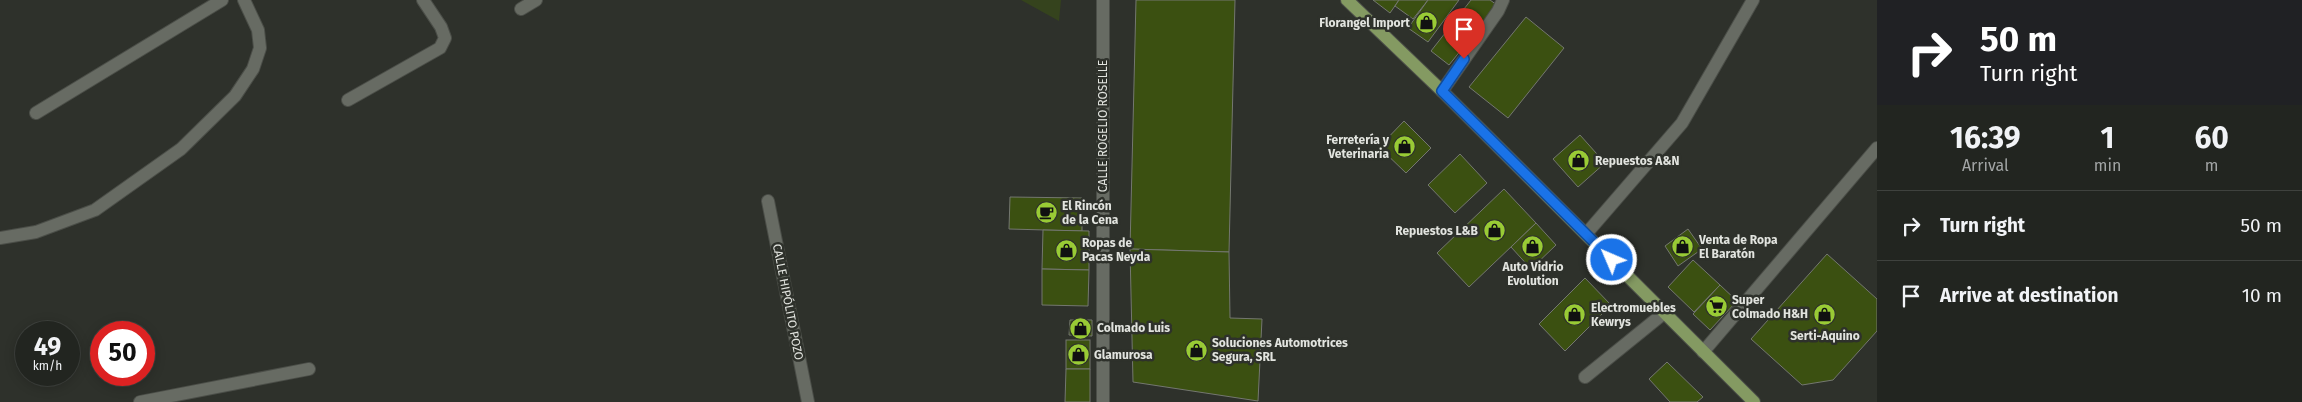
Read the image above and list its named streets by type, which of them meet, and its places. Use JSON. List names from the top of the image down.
{
  "streets": {
    "street": ["CALLE ROGELIO ROSELLE", "CALLE HIPÓLITO POZO"]
  },
  "places": {
    "shop": [
      "Florangel Import",
      "Ferretería y Veterinaria",
      "Repuestos A&N",
      "Repuestos L&B",
      "Auto Vidrio Evolution",
      "Venta de Ropa El Baratón",
      "Ropas de Pacas Neyda",
      "Electromuebles Kewrys",
      "Serti-Aquino",
      "Colmado Luis",
      "Soluciones Automotrices Segura, SRL",
      "Glamurosa"
    ],
    "cafe": ["El Rincón de la Cena"],
    "supermarket": ["Super Colmado H&H"]
  },
  "page": {
    "turn": ["50 m", "Turn right"],
    "eta": [
      "16:39",
      "Arrival",
      "1",
      "min",
      "60",
      "m"
    ],
    "list": [
      {
        "name": "Turn right",
        "value": "50 m"
      },
      {
        "name": "Arrive at destination",
        "value": "10 m"
      }
    ],
    "speed": "49 km/h",
    "limit": "50"
  }
}
